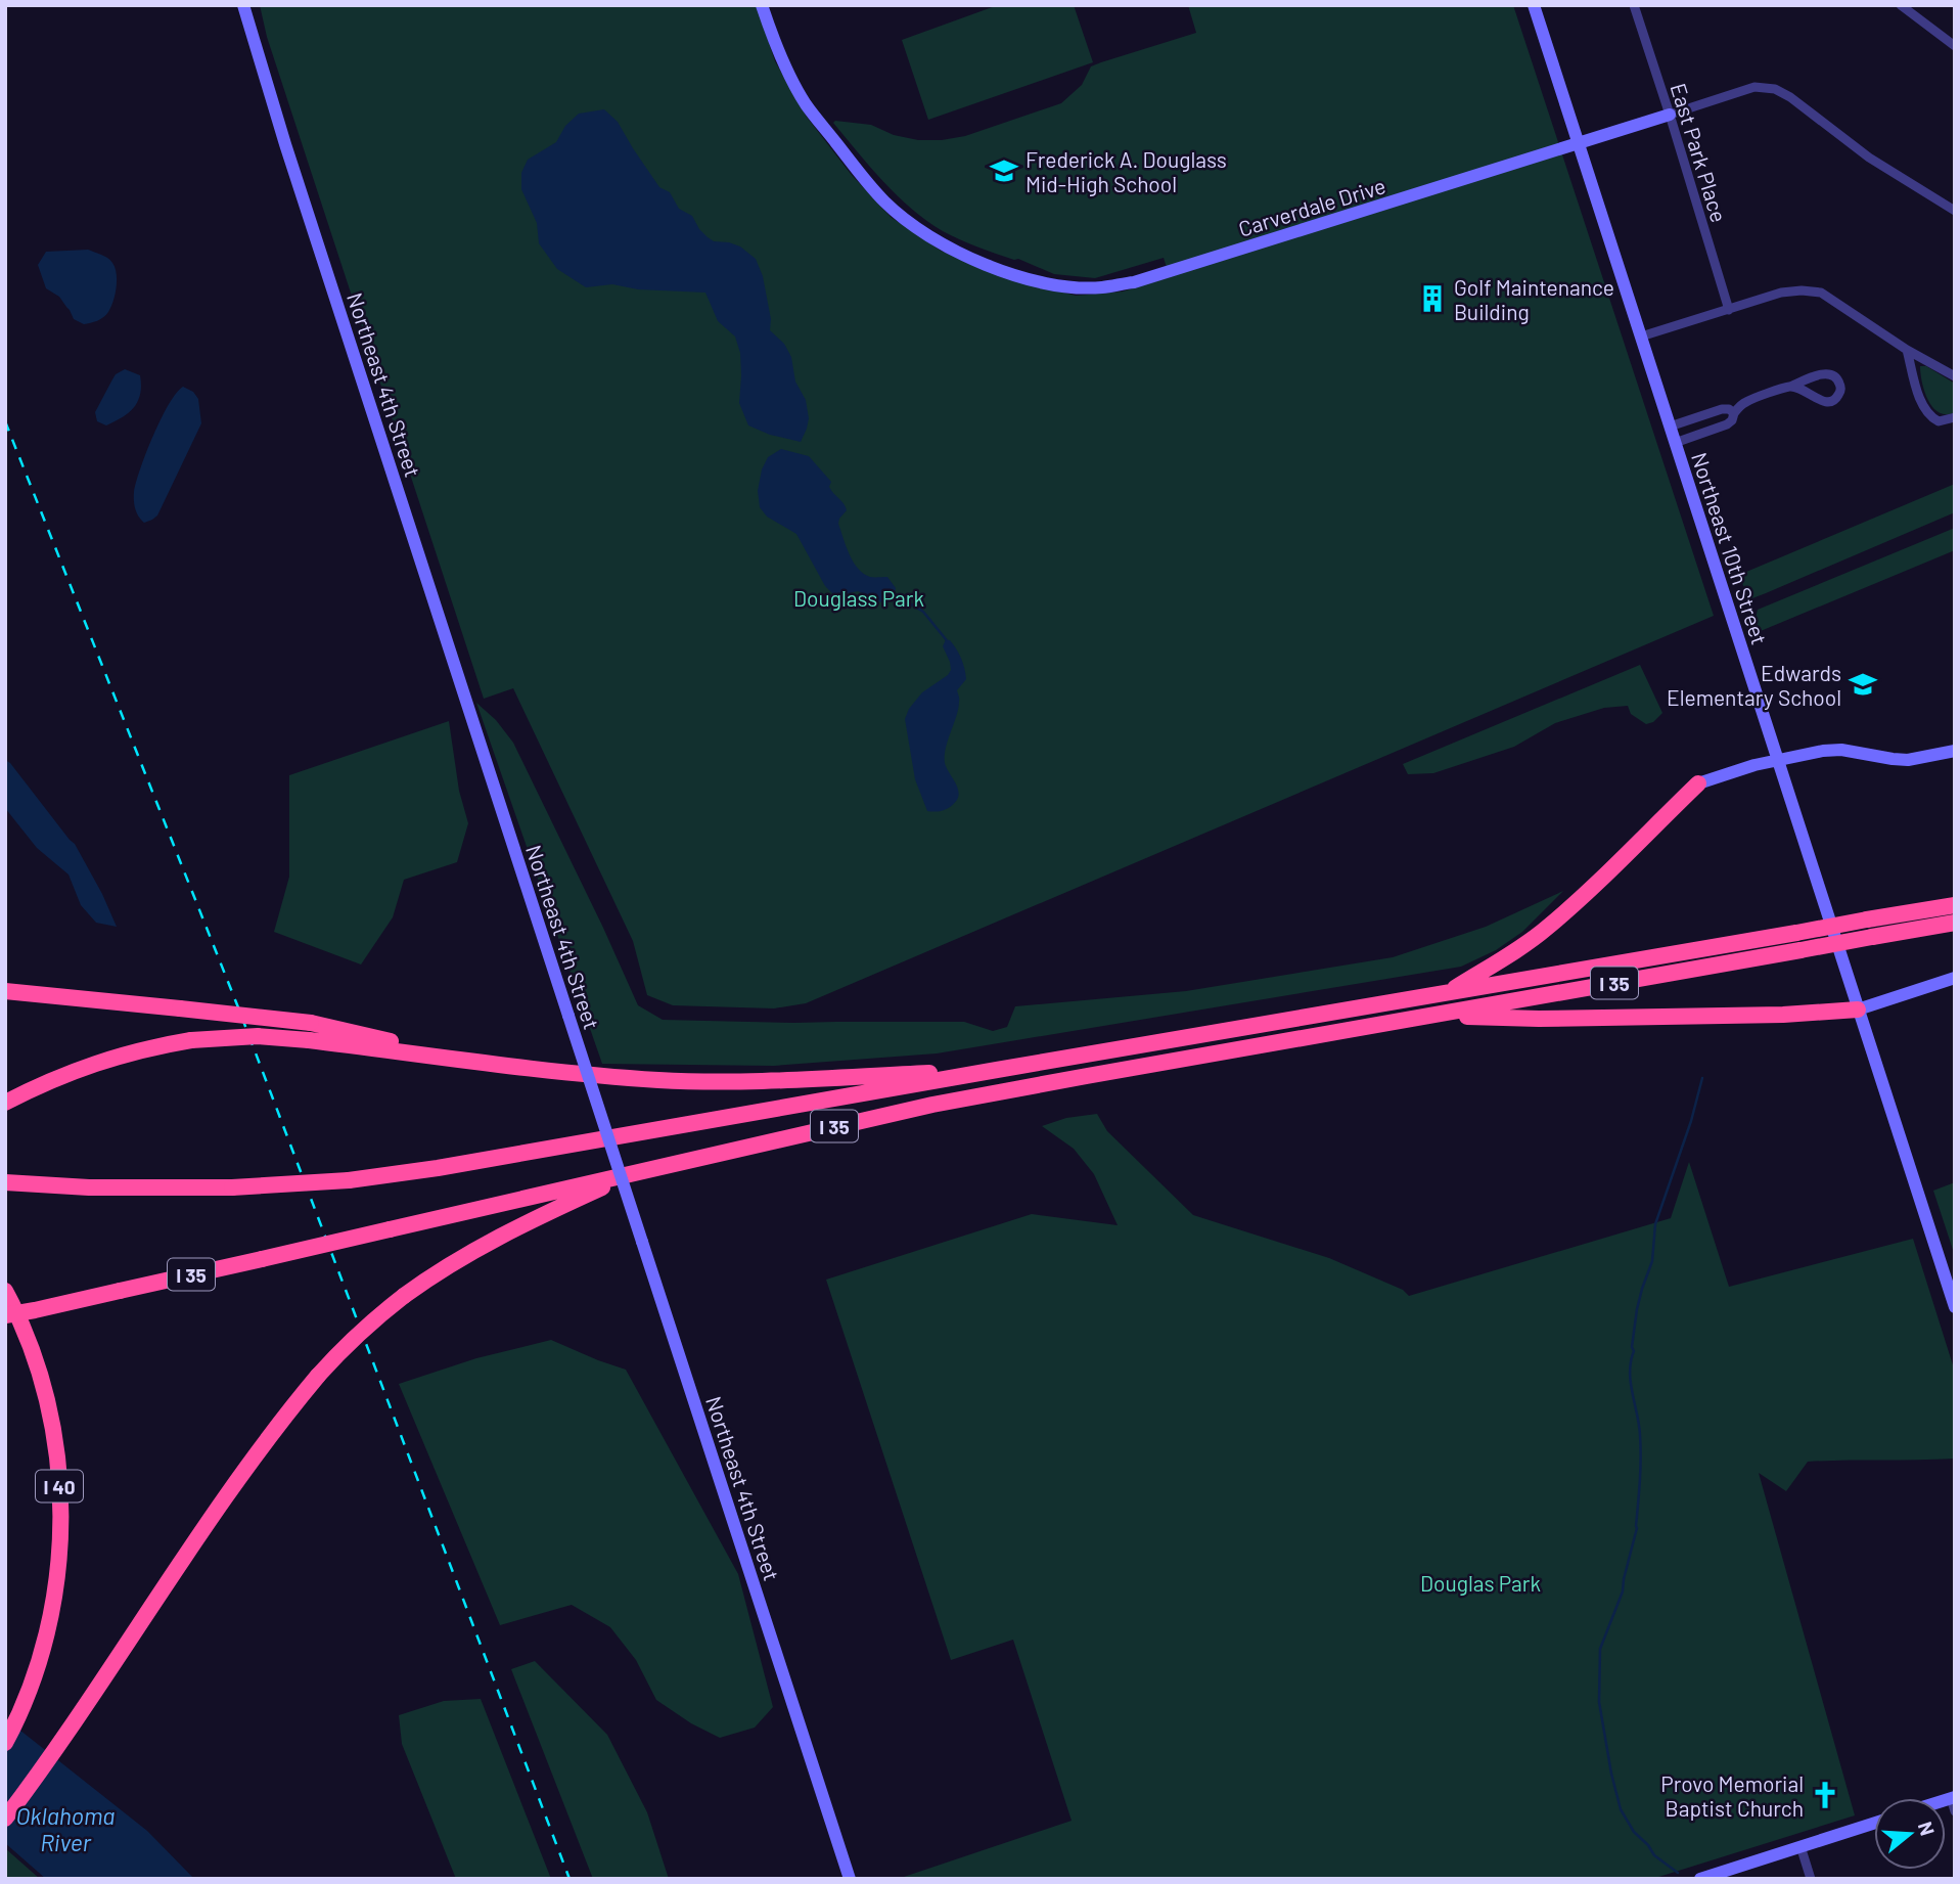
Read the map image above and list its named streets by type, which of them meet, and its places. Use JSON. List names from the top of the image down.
{
  "streets": {
    "highway": ["I 35", "I 40"],
    "street": [
      "East Park Place",
      "Carverdale Drive",
      "Northeast 4th Street",
      "Northeast 10th Street"
    ]
  },
  "crossings": [
    ["East Park Place", "Carverdale Drive"],
    ["Carverdale Drive", "Northeast 10th Street"]
  ],
  "water": ["Oklahoma River"],
  "parks": ["Douglass Park", "Douglas Park"],
  "places": {
    "school or university": ["Frederick A. Douglass Mid-High School", "Edwards Elementary School"],
    "building": ["Golf Maintenance Building"],
    "church": ["Provo Memorial Baptist Church"]
  },
  "north": "right"
}
